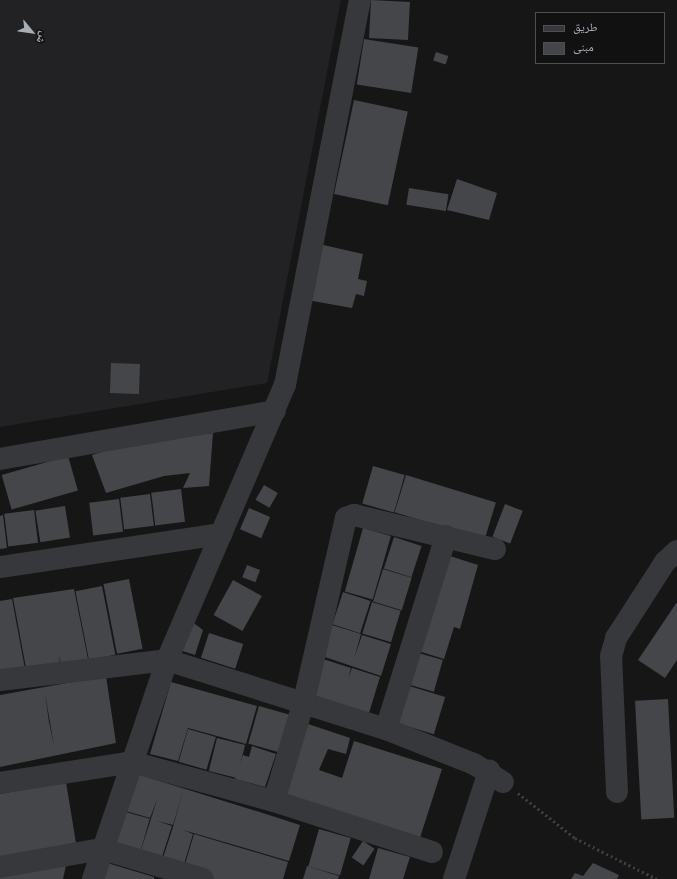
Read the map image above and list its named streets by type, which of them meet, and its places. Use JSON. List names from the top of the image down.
{
  "legend": ["طريق", "مبنى"],
  "north": "bottom right"
}
